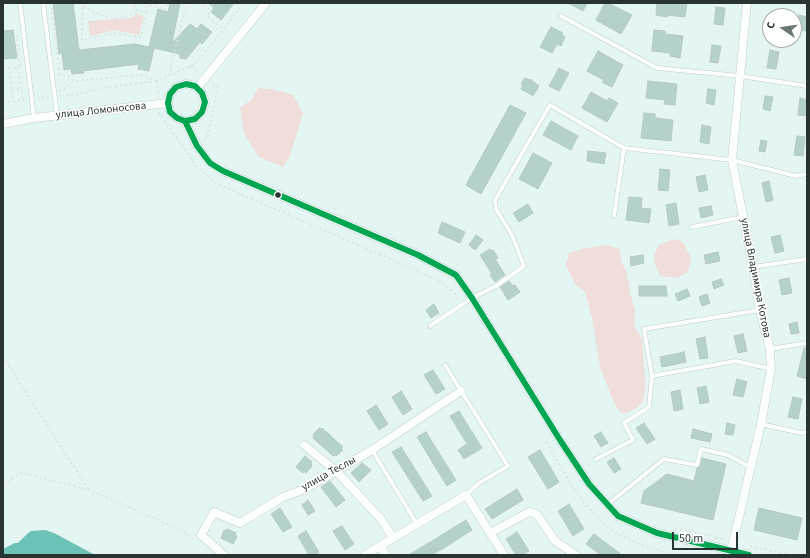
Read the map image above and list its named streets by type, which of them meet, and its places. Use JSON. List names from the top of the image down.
{
  "streets": {
    "street": ["улица Ломоносова", "улица Владимира Котова", "улица Теслы"]
  },
  "scale_bar": "50 m",
  "north": "left"
}
